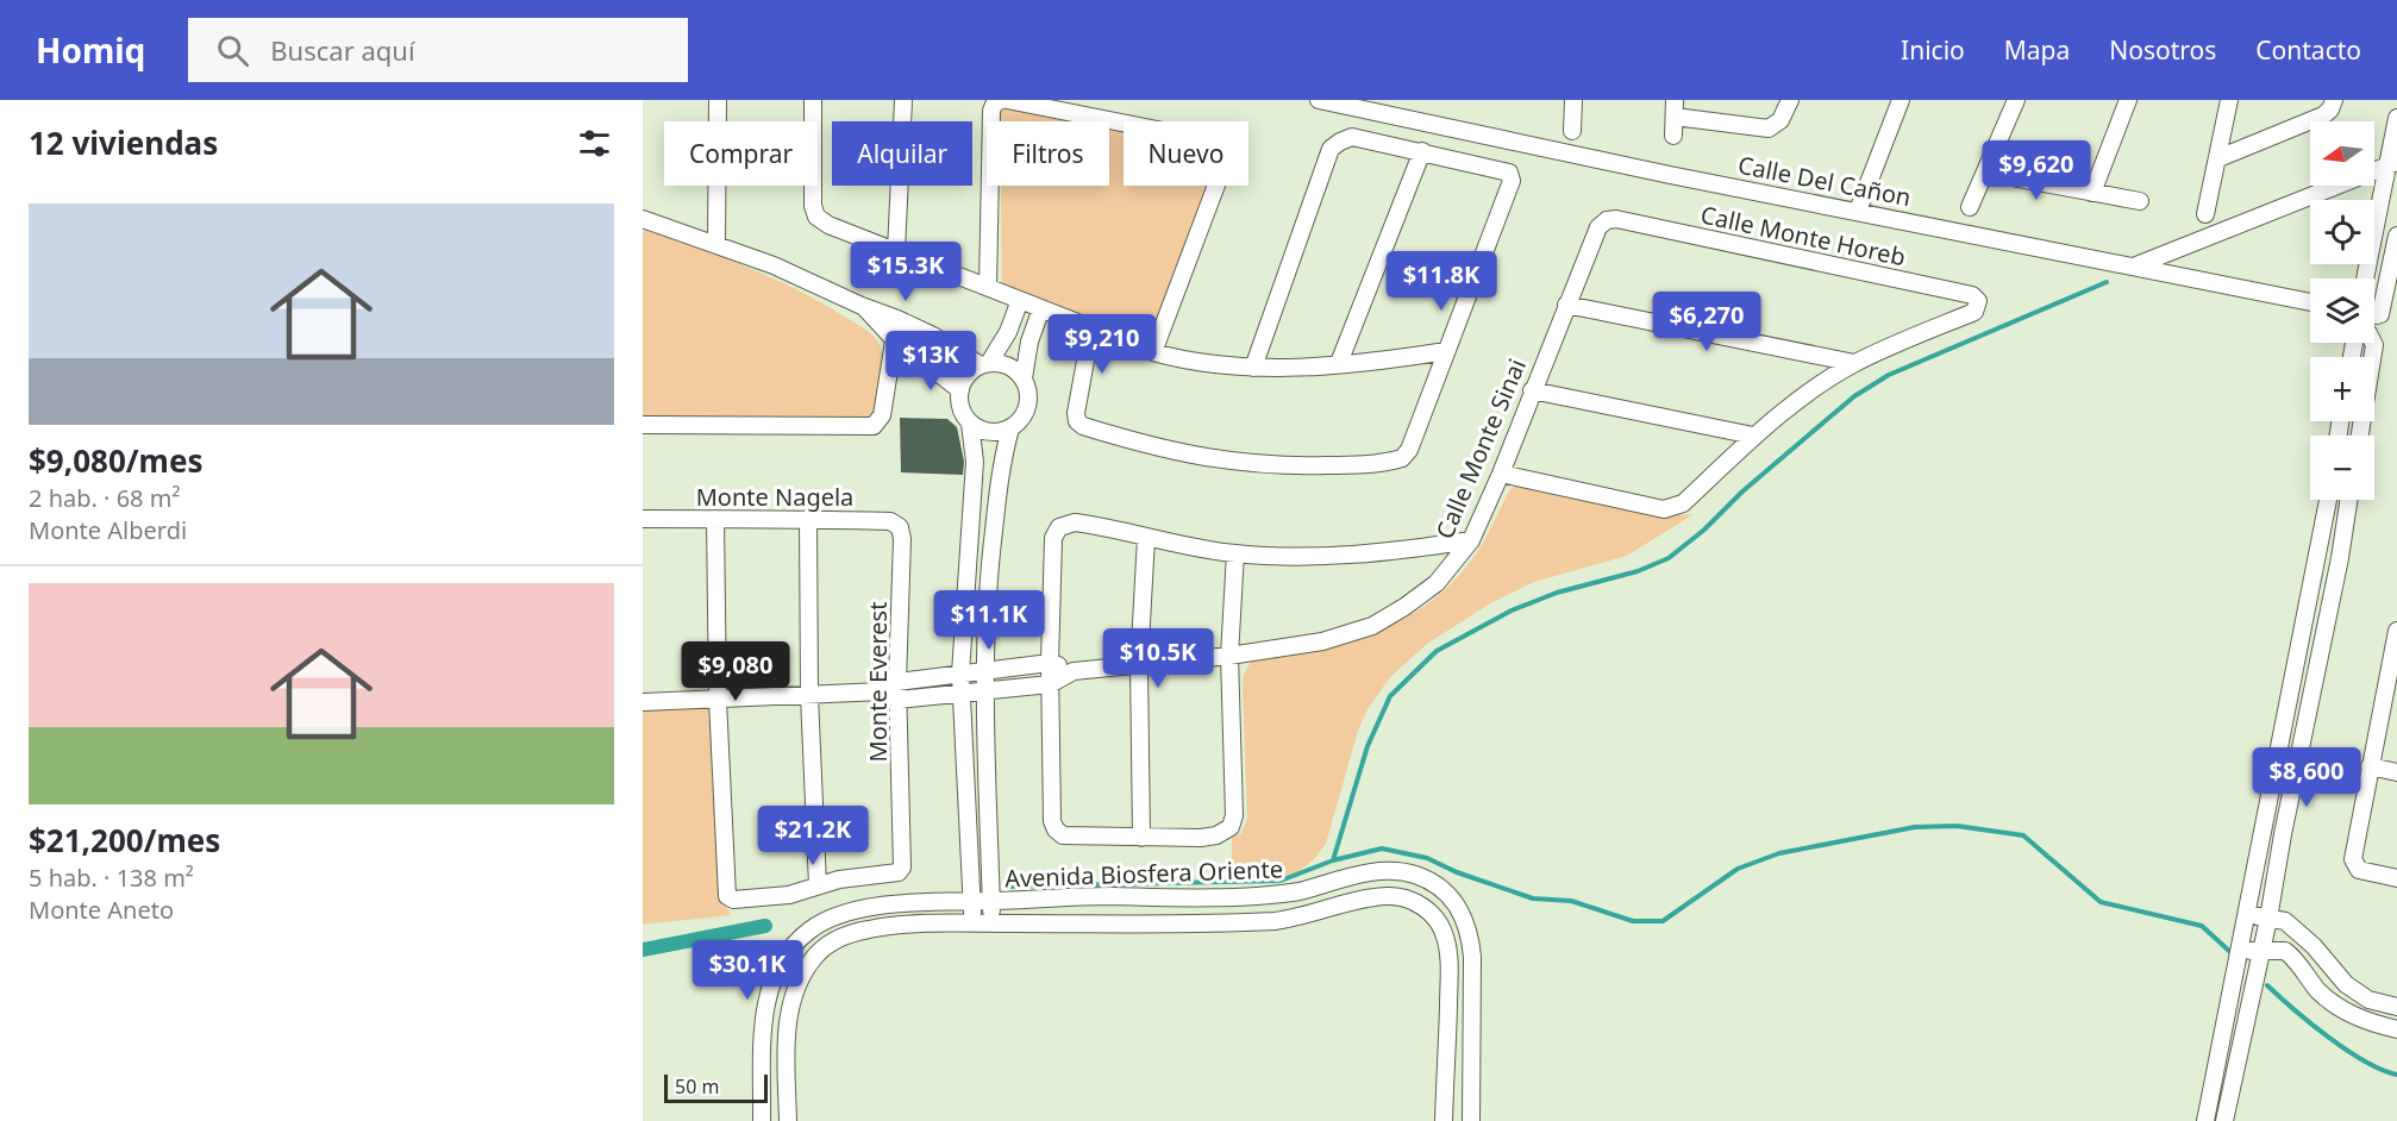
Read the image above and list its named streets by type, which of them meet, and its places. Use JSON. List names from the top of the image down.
{
  "streets": {
    "street": [
      "Calle Del Cañon",
      "Calle Monte Horeb",
      "Calle Monte Sinai",
      "Monte Nagela",
      "Monte Everest",
      "Avenida Biosfera Oriente"
    ]
  },
  "crossings": [
    ["Calle Monte Horeb", "Calle Monte Sinai"],
    ["Monte Nagela", "Monte Everest"]
  ],
  "scale_bar": "50 m",
  "north": "left",
  "page": {
    "header": "Homiq",
    "search": "Buscar aquí",
    "nav": [
      "Inicio",
      "Mapa",
      "Nosotros",
      "Contacto"
    ],
    "heading": "12 viviendas",
    "map_buttons": ["+", "−"],
    "chip": [
      "Comprar",
      "Alquilar",
      "Filtros",
      "Nuevo"
    ],
    "price": [
      "$9,620",
      "$15.3K",
      "$11.8K",
      "$6,270",
      "$9,210",
      "$13K",
      "$11.1K",
      "$10.5K",
      "$9,080",
      "$8,600",
      "$21.2K",
      "$30.1K"
    ],
    "list": [
      {
        "name": "$9,080/mes",
        "note": "2 hab. · 68 m² · Monte Alberdi"
      },
      {
        "name": "$21,200/mes",
        "note": "5 hab. · 138 m² · Monte Aneto"
      }
    ],
    "scale": "50 m"
  }
}
